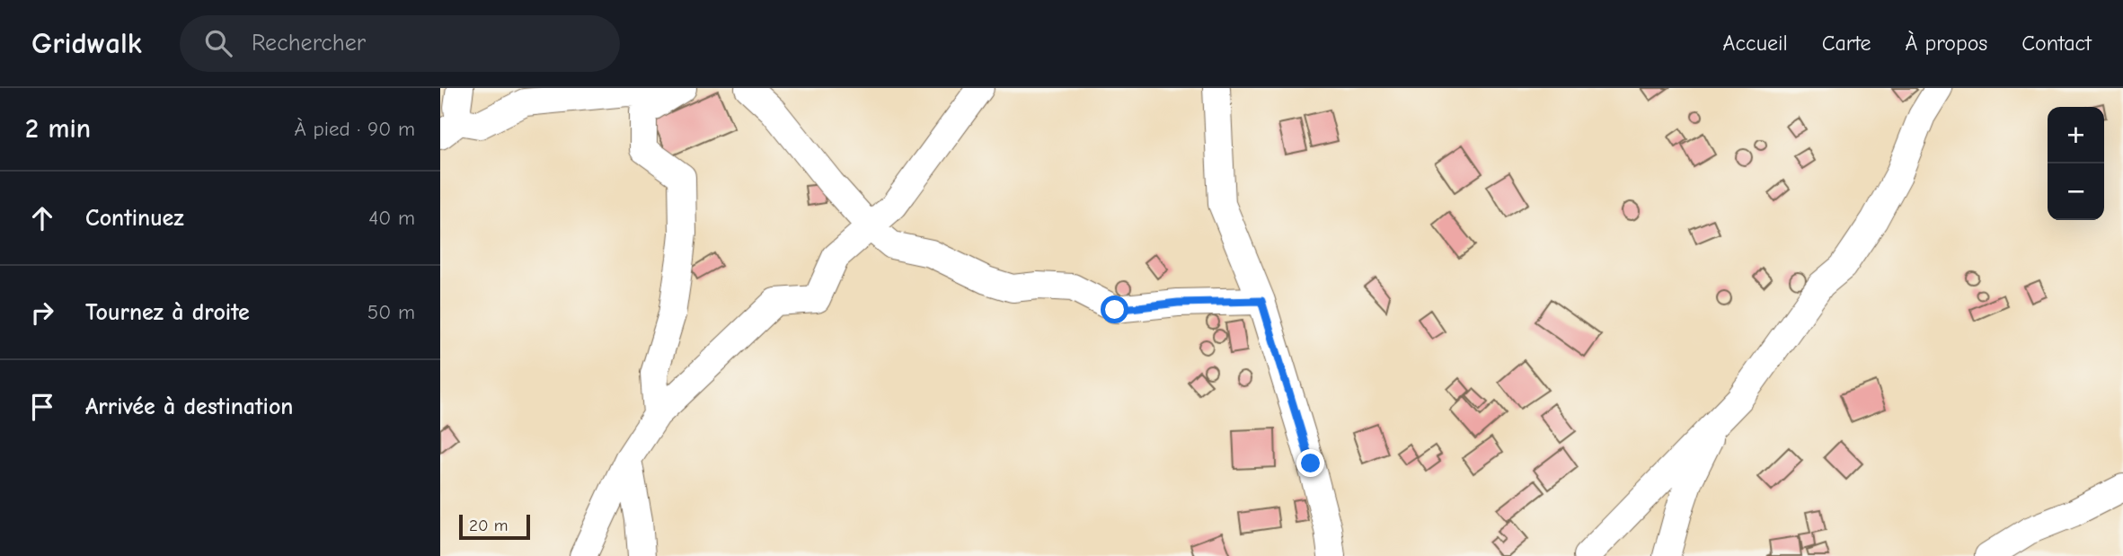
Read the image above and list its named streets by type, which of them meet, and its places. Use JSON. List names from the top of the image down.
{
  "scale_bar": "20 m",
  "page": {
    "header": "Gridwalk",
    "search": "Rechercher",
    "nav": [
      "Accueil",
      "Carte",
      "À propos",
      "Contact"
    ],
    "heading": ["2 min", "À pied · 90 m"],
    "map_buttons": ["+", "−"],
    "list": [
      ["Continuez", "40 m"],
      ["Tournez à droite", "50 m"],
      "Arrivée à destination"
    ],
    "scale": "20 m"
  }
}
